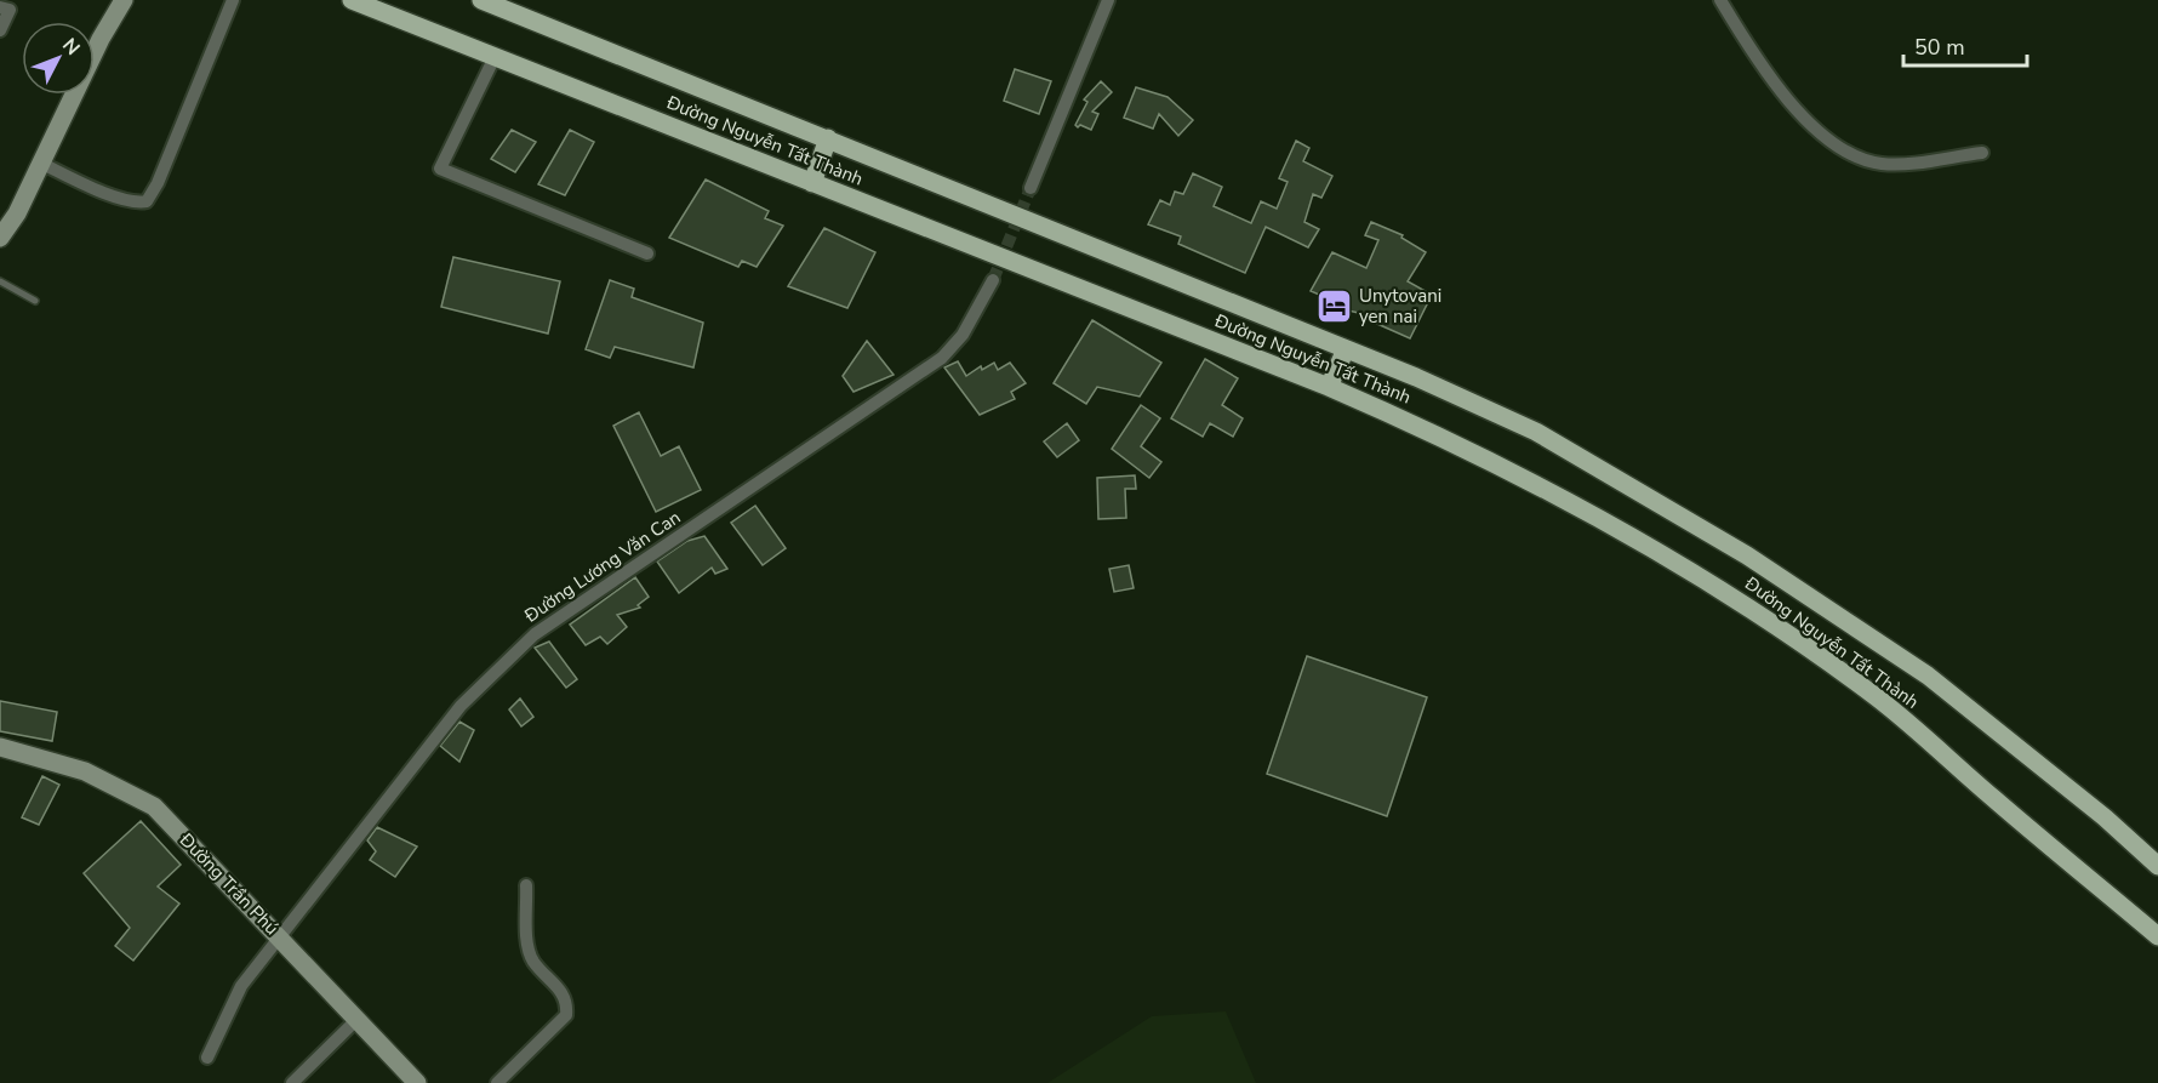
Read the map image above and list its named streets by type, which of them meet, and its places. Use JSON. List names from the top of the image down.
{
  "streets": {
    "main road": ["Đường Nguyễn Tất Thành"],
    "street": ["Đường Lương Văn Can", "Đường Trần Phú"]
  },
  "crossings": [
    ["Đường Lương Văn Can", "Đường Trần Phú"]
  ],
  "places": {
    "hotel": ["Unytovani yen nai"]
  },
  "scale_bar": "50 m",
  "north": "top right"
}
